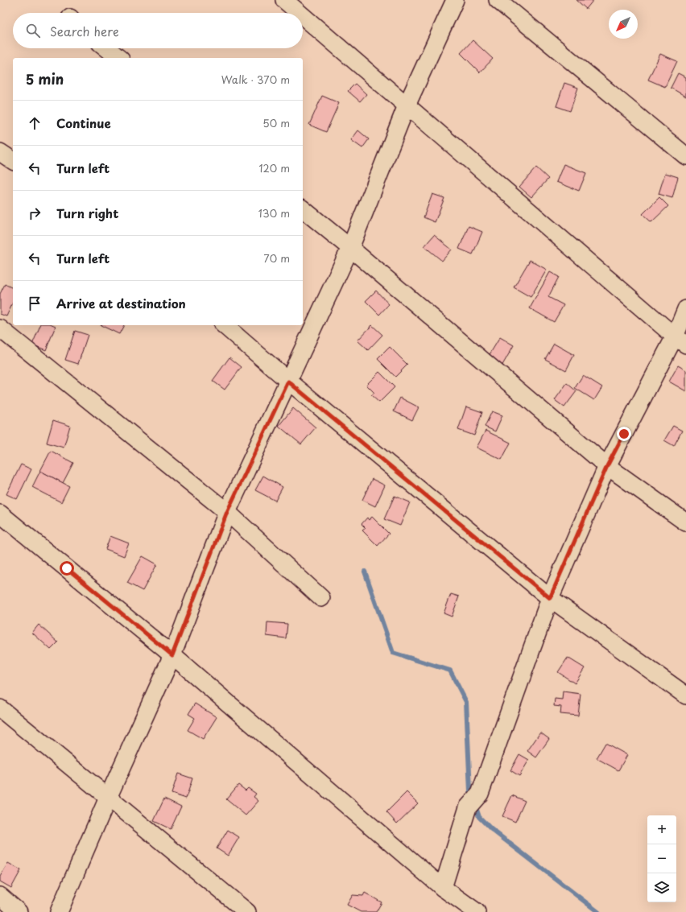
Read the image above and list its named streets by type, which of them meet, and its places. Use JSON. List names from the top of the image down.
{
  "north": "bottom left",
  "page": {
    "search": "Search here",
    "heading": ["5 min", "Walk · 370 m"],
    "list": [
      ["Continue", "50 m"],
      ["Turn left", "120 m"],
      ["Turn right", "130 m"],
      ["Turn left", "70 m"],
      "Arrive at destination"
    ],
    "map_buttons": ["+", "−"]
  }
}
